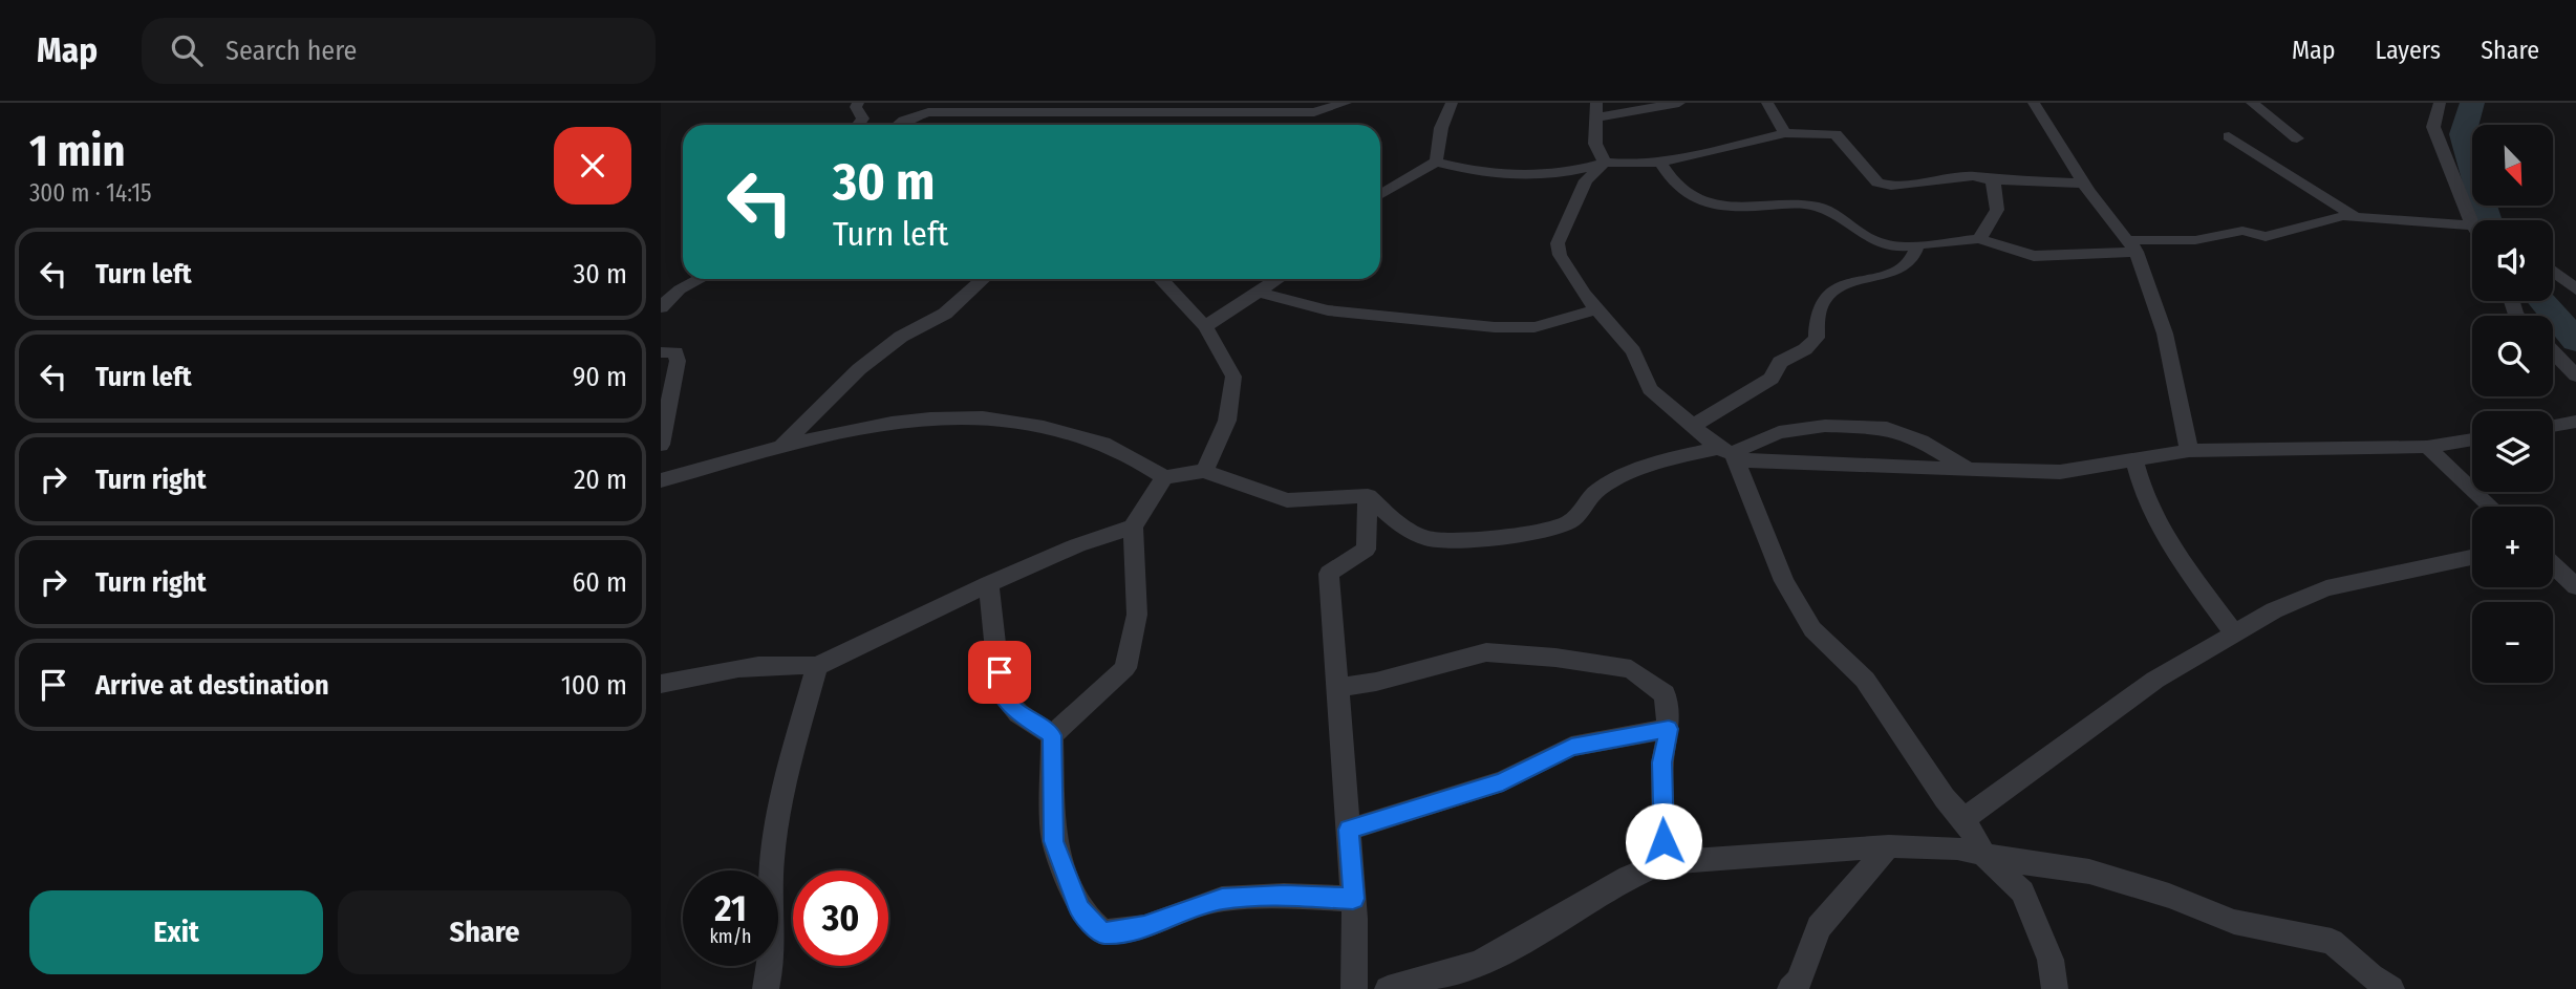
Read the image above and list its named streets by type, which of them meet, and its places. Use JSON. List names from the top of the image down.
{
  "north": "bottom right",
  "page": {
    "header": "Map",
    "search": "Search here",
    "nav": ["Map", "Layers", "Share"],
    "heading": ["1 min", "300 m · 14:15"],
    "map_buttons": ["+", "−"],
    "turn": ["30 m", "Turn left"],
    "list": [
      {
        "name": "Turn left",
        "value": "30 m"
      },
      {
        "name": "Turn left",
        "value": "90 m"
      },
      {
        "name": "Turn right",
        "value": "20 m"
      },
      {
        "name": "Turn right",
        "value": "60 m"
      },
      {
        "name": "Arrive at destination",
        "value": "100 m"
      }
    ],
    "speed": "21 km/h",
    "limit": "30",
    "buttons": ["Exit", "Share"]
  }
}
